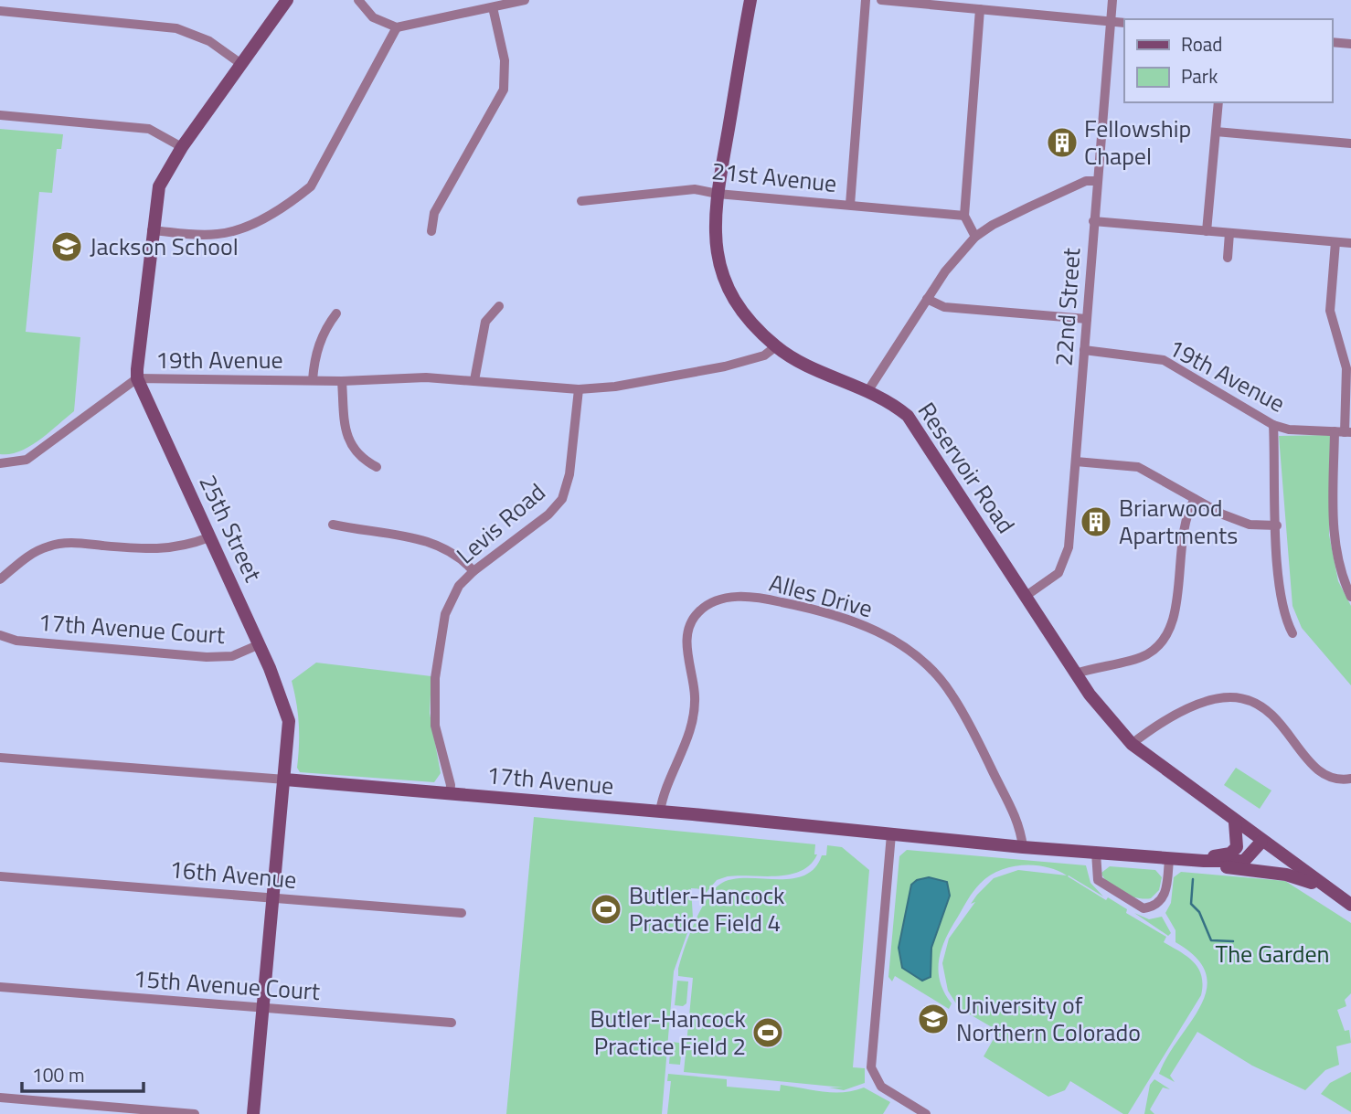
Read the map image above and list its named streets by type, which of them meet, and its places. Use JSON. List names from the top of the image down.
{
  "streets": {
    "street": [
      "21st Avenue",
      "22nd Street",
      "19th Avenue",
      "Reservoir Road",
      "Levis Road",
      "25th Street",
      "Alles Drive",
      "17th Avenue Court",
      "17th Avenue",
      "16th Avenue",
      "15th Avenue Court"
    ]
  },
  "crossings": [
    ["21st Avenue", "Reservoir Road"],
    ["22nd Street", "19th Avenue"],
    ["22nd Street", "Reservoir Road"],
    ["19th Avenue", "Reservoir Road"],
    ["19th Avenue", "Levis Road"],
    ["19th Avenue", "25th Street"],
    ["Reservoir Road", "17th Avenue"],
    ["Levis Road", "17th Avenue"],
    ["25th Street", "17th Avenue Court"],
    ["25th Street", "17th Avenue"],
    ["25th Street", "16th Avenue"],
    ["25th Street", "15th Avenue Court"],
    ["Alles Drive", "17th Avenue"]
  ],
  "parks": ["The Garden"],
  "places": {
    "building": ["Fellowship Chapel", "Briarwood Apartments"],
    "school or university": ["Jackson School", "University of Northern Colorado"],
    "sports": ["Butler-Hancock Practice Field 4", "Butler-Hancock Practice Field 2"]
  },
  "legend": ["Road", "Park"],
  "scale_bar": "100 m"
}
